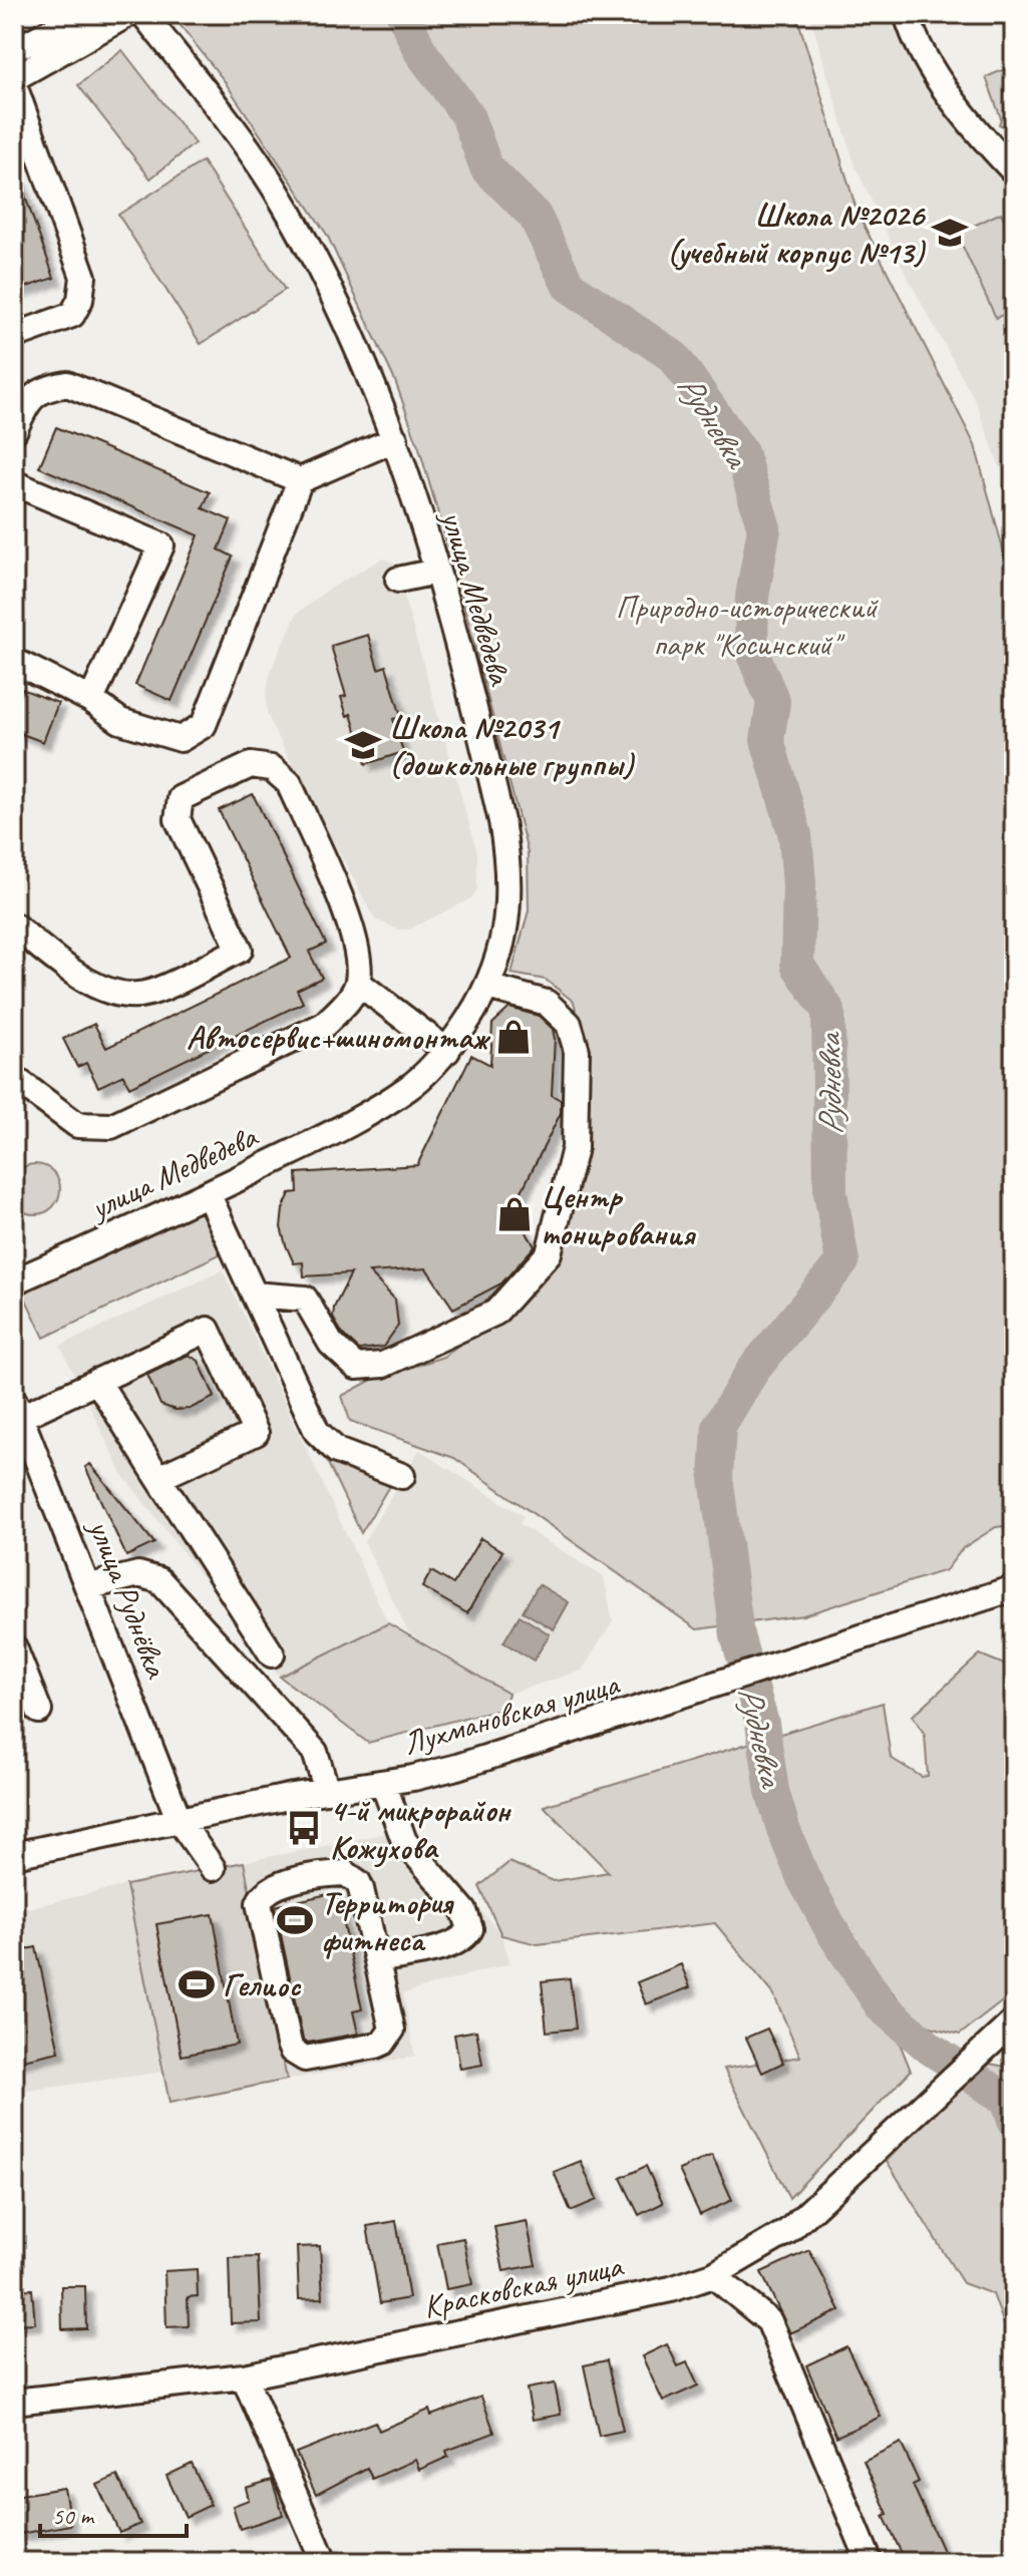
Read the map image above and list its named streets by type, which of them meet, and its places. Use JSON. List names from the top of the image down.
{
  "streets": {
    "street": [
      "улица Медведева",
      "улица Руднёвка",
      "Лухмановская улица",
      "Красковская улица"
    ]
  },
  "crossings": [
    ["улица Руднёвка", "Лухмановская улица"]
  ],
  "water": ["Рудневка"],
  "parks": ["Природно-исторический парк \"Косинский\""],
  "places": {
    "school or university": ["Школа №2026 (учебный корпус №13)", "Школа №2031 (дошкольные группы)"],
    "shop": ["Автосервис+шиномонтаж", "Центр тонирования"],
    "bus stop": ["4-й микрорайон Кожухова"],
    "sports": ["Территория фитнеса", "Гелиос"]
  },
  "scale_bar": "50 m"
}
